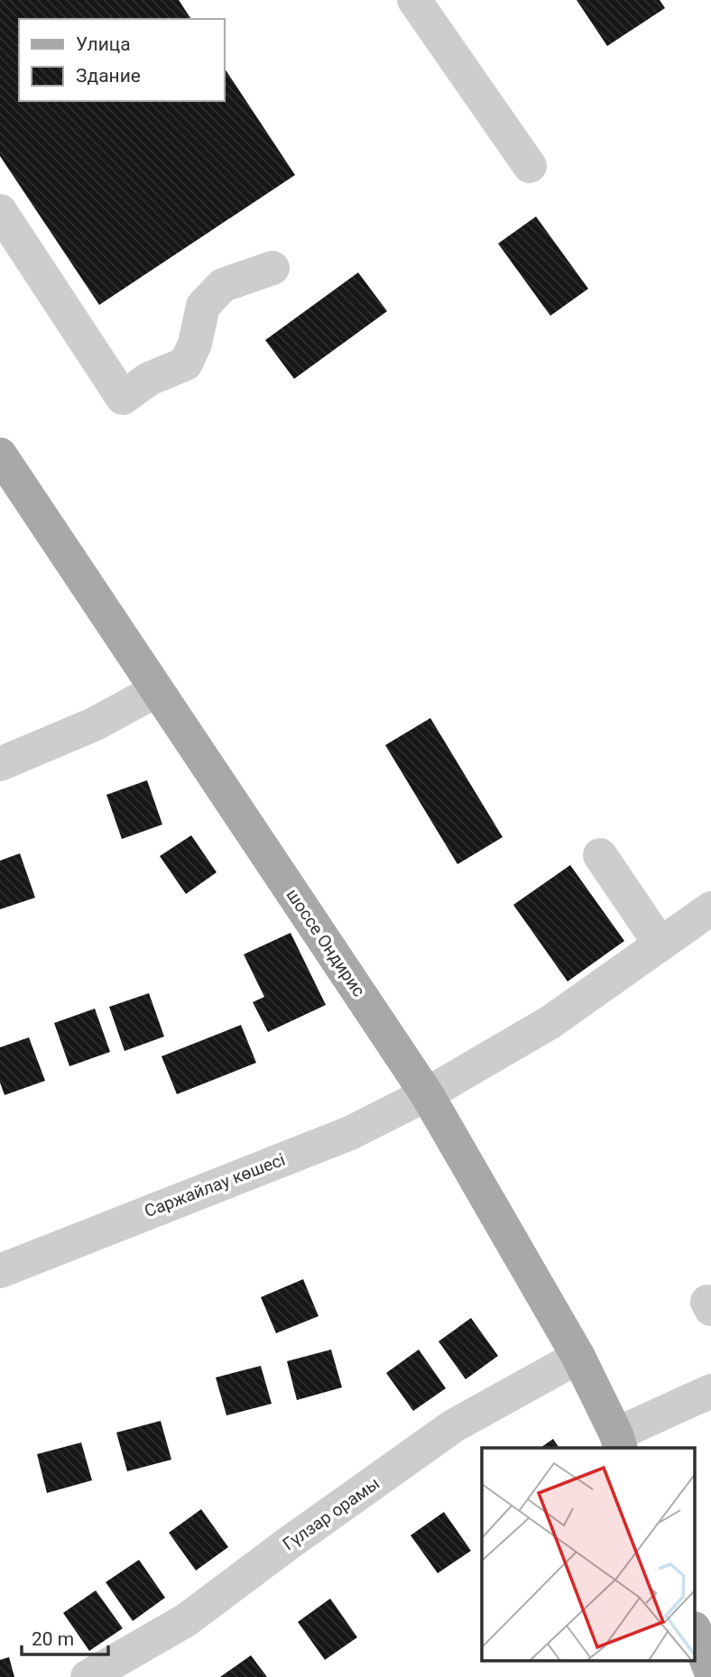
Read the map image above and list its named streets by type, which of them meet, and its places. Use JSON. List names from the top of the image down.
{
  "streets": {
    "main road": ["шоссе Ондирис"],
    "street": ["Саржайлау көшесі", "Гүлзар орамы"]
  },
  "crossings": [
    ["шоссе Ондирис", "Саржайлау көшесі"],
    ["шоссе Ондирис", "Гүлзар орамы"]
  ],
  "legend": ["Улица", "Здание"],
  "scale_bar": "20 m"
}
